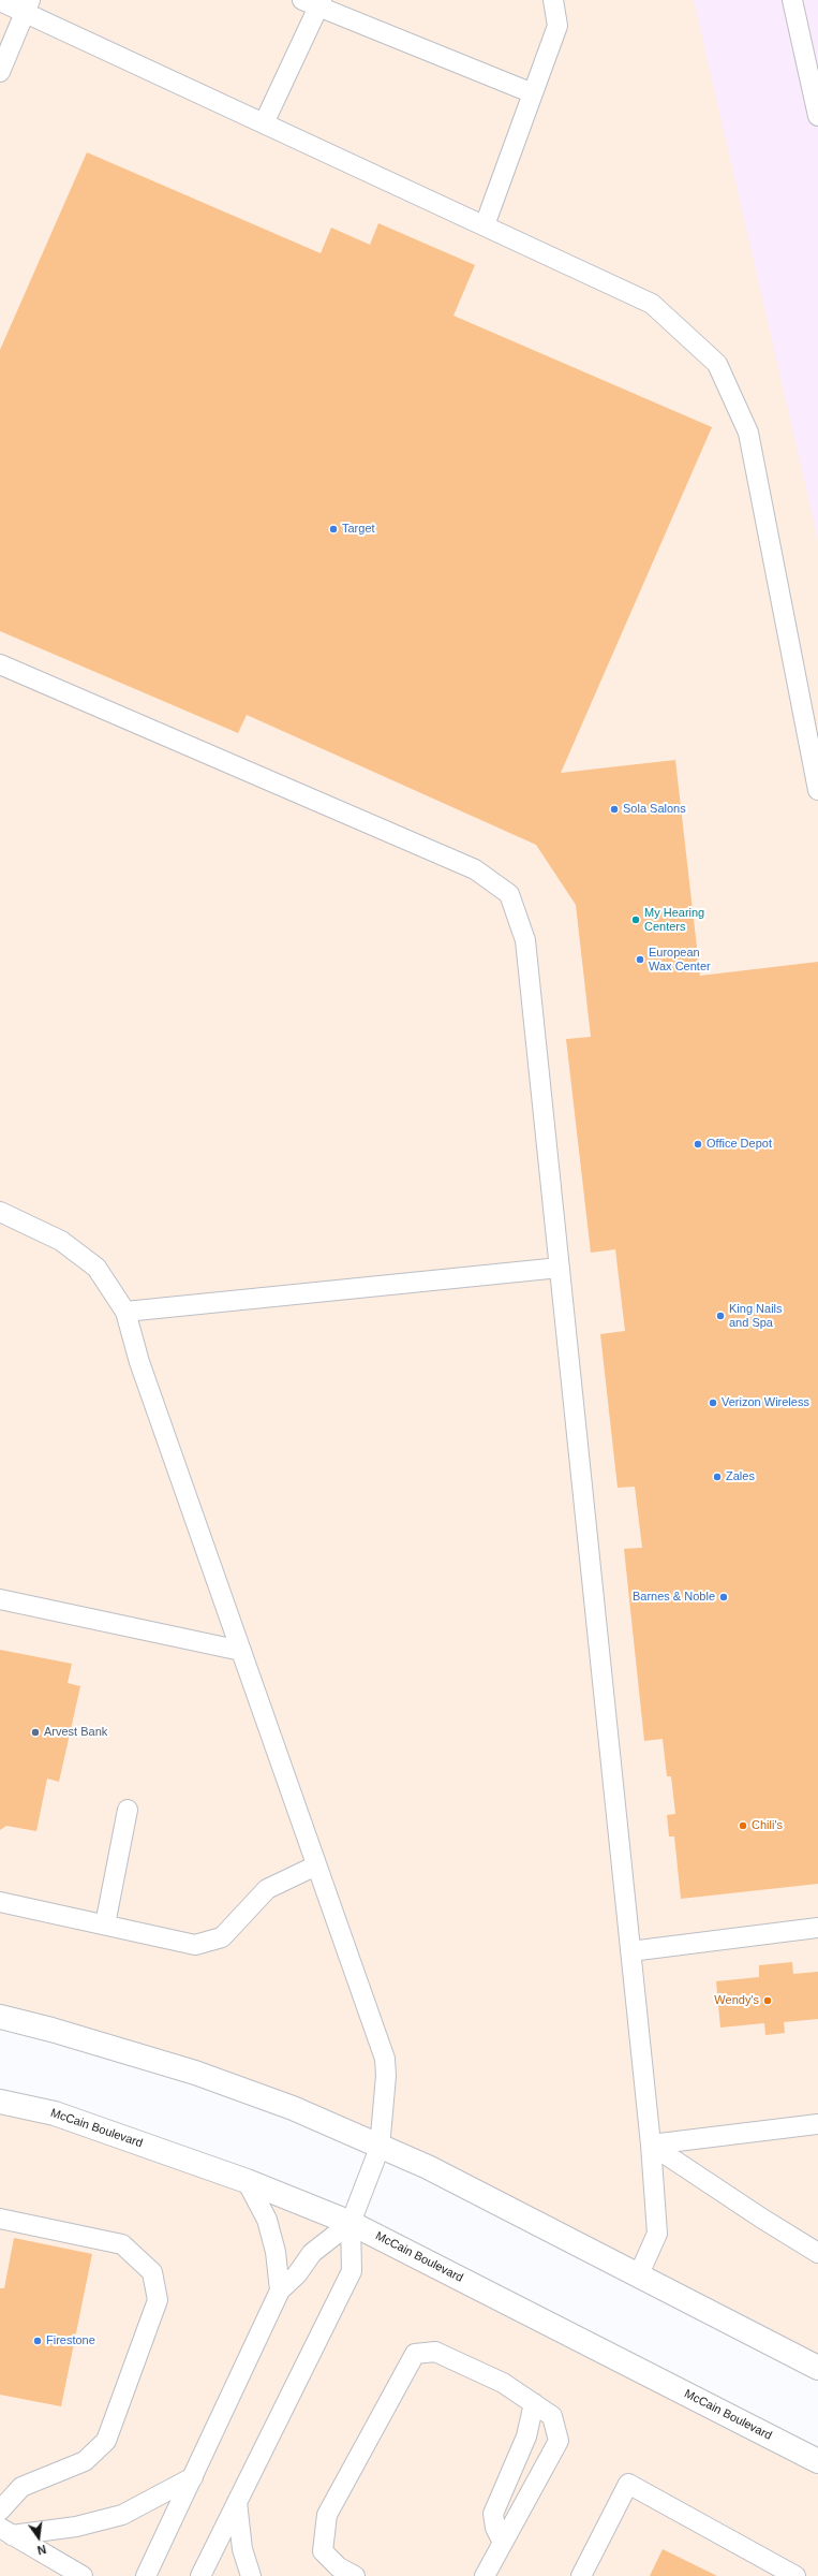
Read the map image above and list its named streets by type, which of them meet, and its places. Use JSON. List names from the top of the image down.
{
  "streets": {
    "main road": ["McCain Boulevard"]
  },
  "places": [
    "Target",
    "Sola Salons",
    "My Hearing Centers",
    "European Wax Center",
    "Office Depot",
    "King Nails and Spa",
    "Verizon Wireless",
    "Zales",
    "Barnes & Noble",
    "Arvest Bank",
    "Chili's",
    "Wendy's",
    "Firestone"
  ],
  "north": "bottom"
}
